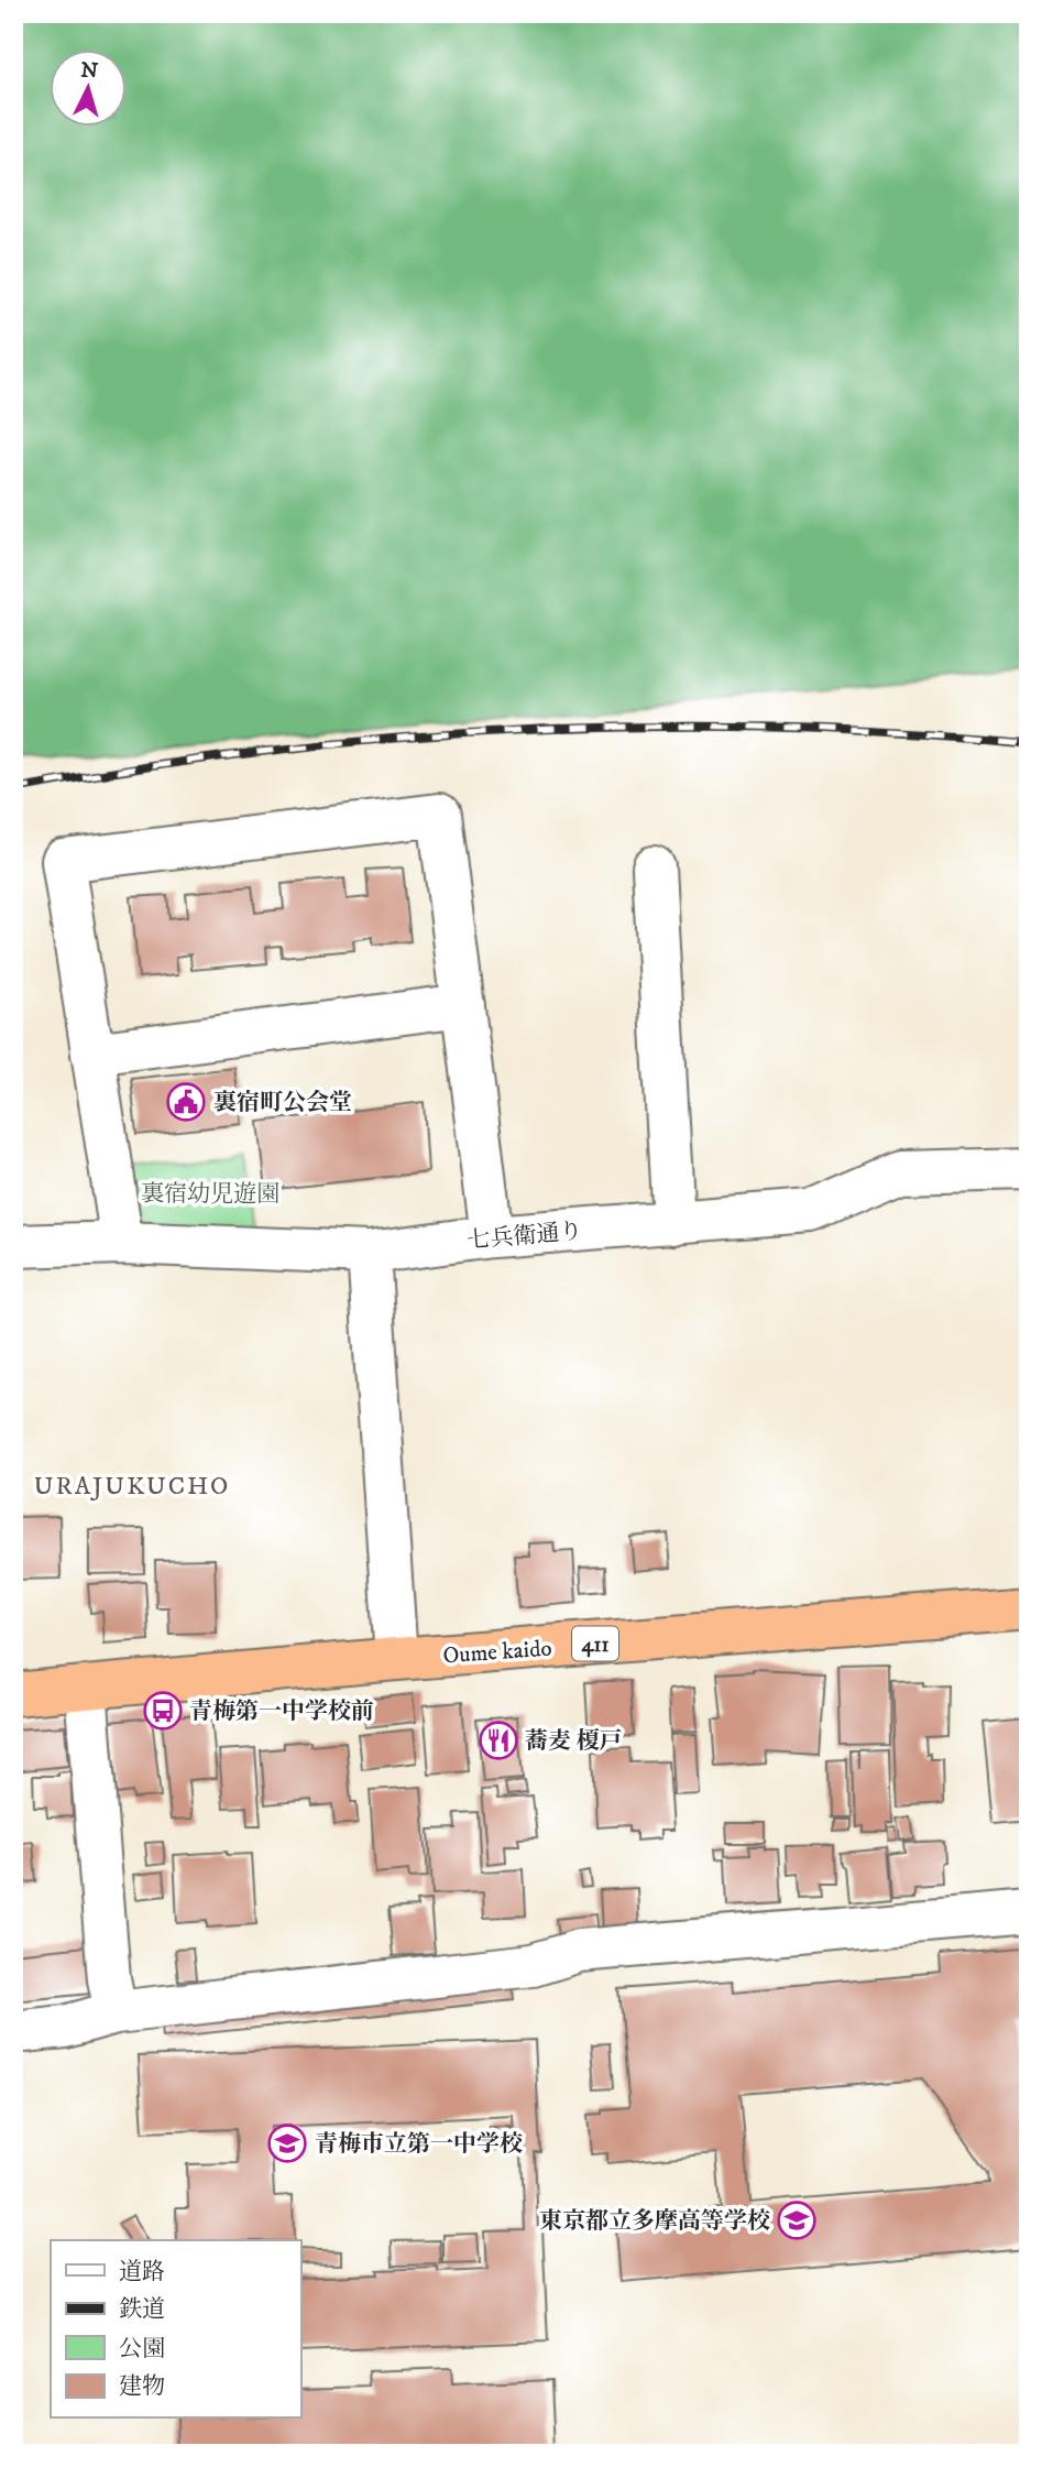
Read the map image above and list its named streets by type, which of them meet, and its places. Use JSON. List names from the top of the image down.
{
  "streets": {
    "highway": ["411", "Oume kaido"],
    "street": ["七兵衛通り"]
  },
  "districts": ["URAJUKUCHO"],
  "parks": ["裏宿幼児遊園"],
  "places": {
    "public building": ["裏宿町公会堂"],
    "bus stop": ["青梅第一中学校前"],
    "restaurant": ["蕎麦 榎戸"],
    "school or university": ["青梅市立第一中学校", "東京都立多摩高等学校"]
  },
  "legend": [
    "道路",
    "鉄道",
    "公園",
    "建物"
  ],
  "north": "top"
}
